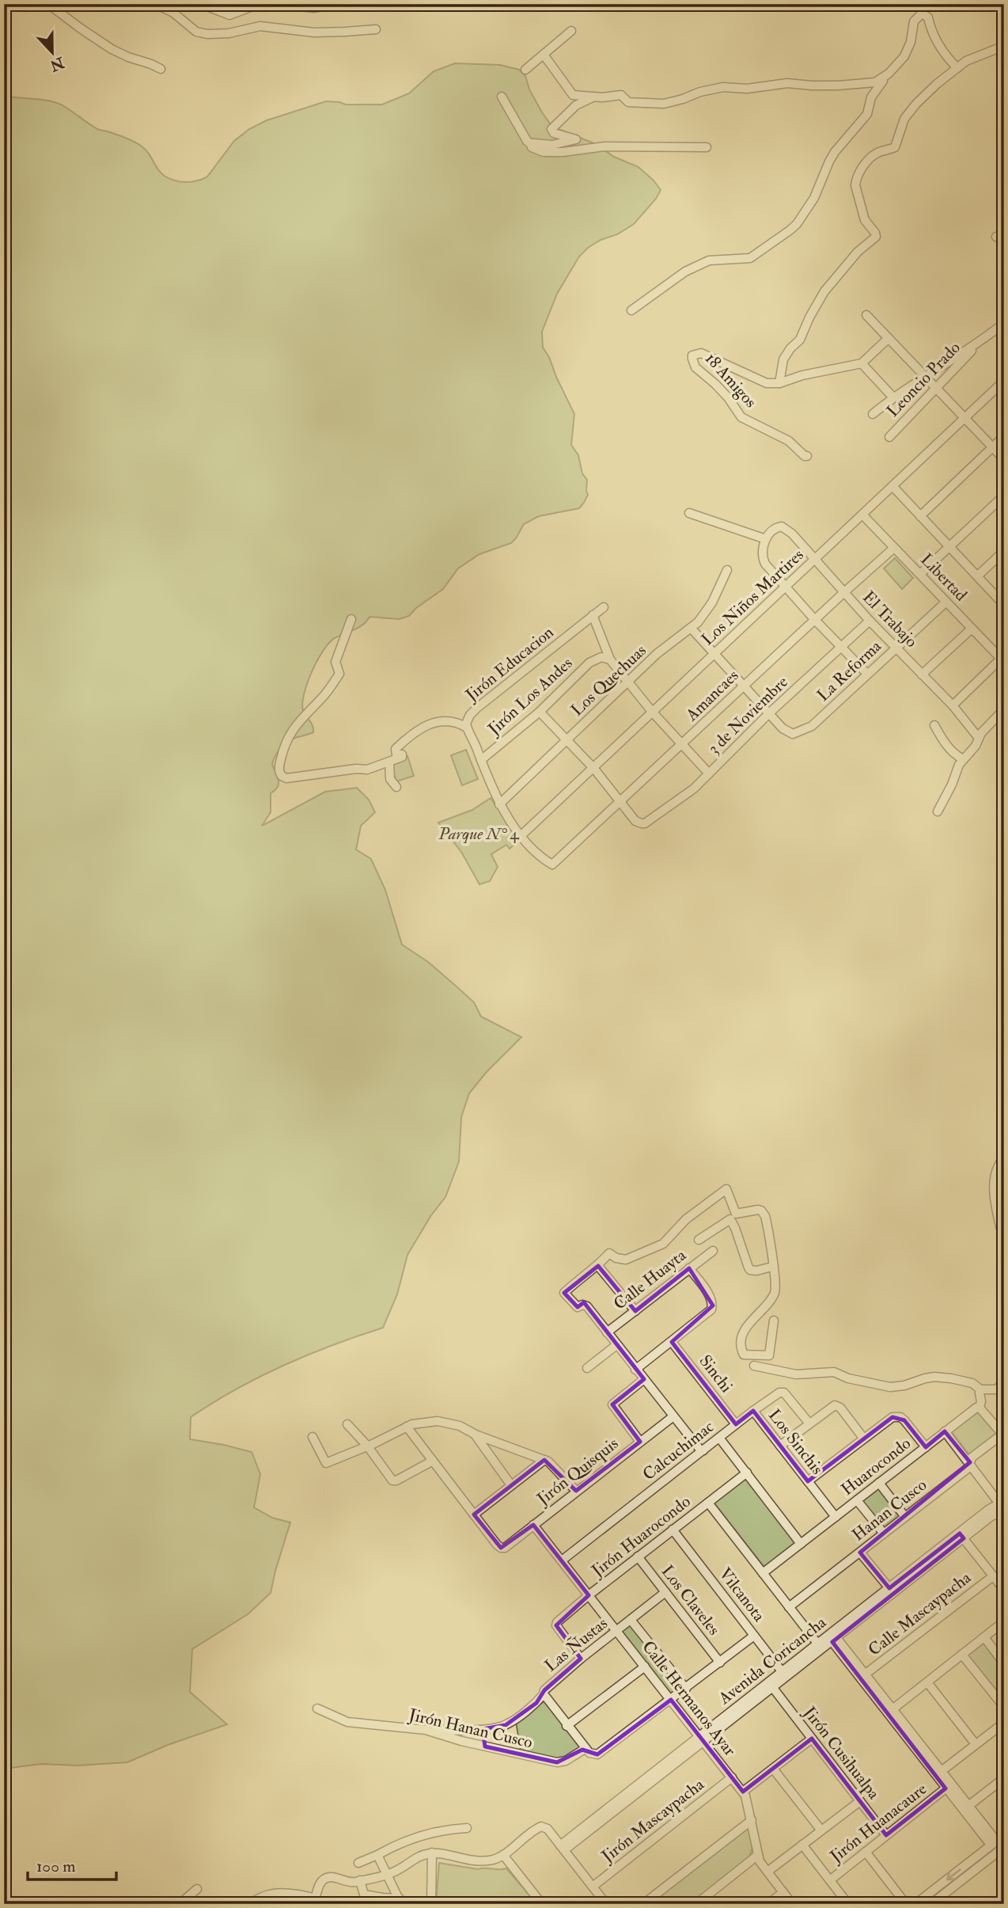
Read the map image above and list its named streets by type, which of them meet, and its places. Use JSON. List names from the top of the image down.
{
  "streets": {
    "street": [
      "Leoncio Prado",
      "18 Amigos",
      "Libertad",
      "Los Niños Martires",
      "El Trabajo",
      "Jirón Educacion",
      "La Reforma",
      "Los Quechuas",
      "Amancaes",
      "Jirón Los Andes",
      "3 de Noviembre",
      "Calle Huayta",
      "Sinchi",
      "Los Sinchis",
      "Calcuchimac",
      "Huarocondo",
      "Jirón Quisquis",
      "Hanan Cusco",
      "Jirón Huarocondo",
      "Vilcanota",
      "Los Claveles",
      "Calle Mascaypacha",
      "Las Ñustas",
      "Avenida Coricancha",
      "Calle Hermanos Ayar",
      "Jirón Hanan Cusco",
      "Jirón Cusihualpa",
      "Jirón Mascaypacha",
      "Jirón Huanacaure"
    ]
  },
  "crossings": [
    ["Libertad", "Los Niños Martires"],
    ["Libertad", "La Reforma"],
    ["Libertad", "Amancaes"],
    ["Los Niños Martires", "El Trabajo"],
    ["Los Niños Martires", "Jirón Educacion"],
    ["El Trabajo", "La Reforma"],
    ["El Trabajo", "Amancaes"],
    ["El Trabajo", "3 de Noviembre"],
    ["Jirón Educacion", "Los Quechuas"],
    ["Jirón Educacion", "Amancaes"],
    ["Jirón Educacion", "Jirón Los Andes"],
    ["La Reforma", "3 de Noviembre"],
    ["Amancaes", "3 de Noviembre"],
    ["Sinchi", "Calcuchimac"],
    ["Los Sinchis", "Calcuchimac"],
    ["Los Sinchis", "Huarocondo"],
    ["Calcuchimac", "Calle Hermanos Ayar"],
    ["Jirón Quisquis", "Calle Hermanos Ayar"],
    ["Jirón Huarocondo", "Vilcanota"],
    ["Jirón Huarocondo", "Los Claveles"],
    ["Jirón Huarocondo", "Las Ñustas"],
    ["Jirón Huarocondo", "Calle Hermanos Ayar"],
    ["Vilcanota", "Avenida Coricancha"],
    ["Los Claveles", "Las Ñustas"],
    ["Las Ñustas", "Calle Hermanos Ayar"],
    ["Las Ñustas", "Jirón Hanan Cusco"],
    ["Avenida Coricancha", "Calle Hermanos Ayar"],
    ["Avenida Coricancha", "Jirón Cusihualpa"],
    ["Calle Hermanos Ayar", "Jirón Mascaypacha"],
    ["Jirón Cusihualpa", "Jirón Huanacaure"]
  ],
  "parks": ["Parque N° 4"],
  "scale_bar": "100 m",
  "north": "bottom"
}
